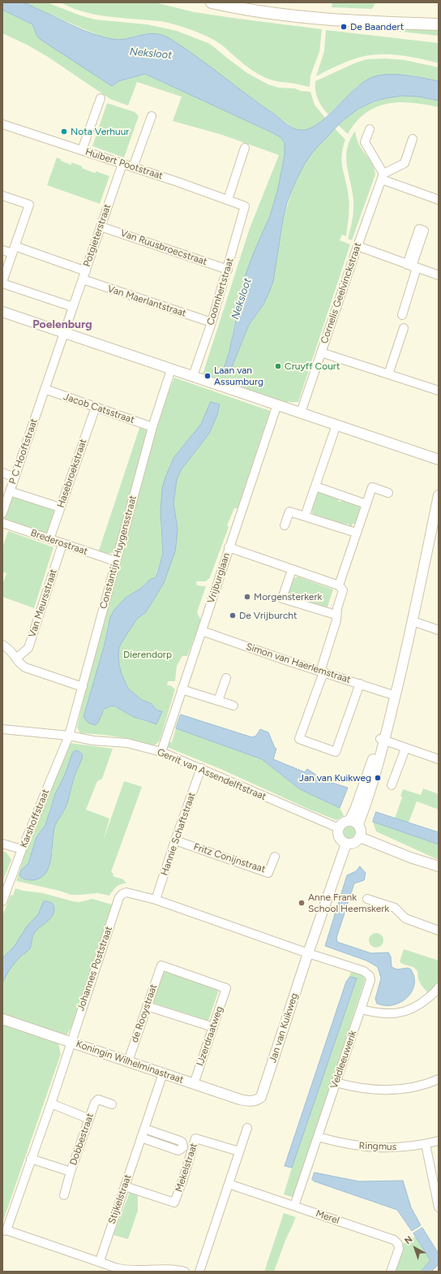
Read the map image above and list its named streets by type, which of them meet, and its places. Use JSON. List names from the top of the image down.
{
  "streets": {
    "street": [
      "Huibert Pootstraat",
      "Potgieterstraat",
      "Van Ruusbroecstraat",
      "Coornhertstraat",
      "Cornelis Geelvinckstraat",
      "Van Maerlantstraat",
      "Jacob Catsstraat",
      "P C Hooftstraat",
      "Hasebroekstraat",
      "Brederostraat",
      "Constantijn Huygensstraat",
      "Vrijburglaan",
      "Van Meursstraat",
      "Simon van Haerlemstraat",
      "Gerrit van Assendelftstraat",
      "Karshoffstraat",
      "Hannie Schaftstraat",
      "Fritz Conijnstraat",
      "Johannes Poststraat",
      "de Rooystraat",
      "Jan van Kuikweg",
      "IJzerdraatweg",
      "Veldleeuwerik",
      "Koningin Wilhelminastraat",
      "Dobbestraat",
      "Ringmus",
      "Mekelstraat",
      "Stijkelstraat",
      "Merel"
    ]
  },
  "crossings": [
    ["Huibert Pootstraat", "Potgieterstraat"],
    ["Huibert Pootstraat", "Coornhertstraat"],
    ["Potgieterstraat", "Van Ruusbroecstraat"],
    ["Potgieterstraat", "Van Maerlantstraat"],
    ["Potgieterstraat", "P C Hooftstraat"],
    ["Van Ruusbroecstraat", "Coornhertstraat"],
    ["Coornhertstraat", "Van Maerlantstraat"],
    ["Jacob Catsstraat", "P C Hooftstraat"],
    ["Jacob Catsstraat", "Hasebroekstraat"],
    ["Jacob Catsstraat", "Constantijn Huygensstraat"],
    ["Hasebroekstraat", "Brederostraat"],
    ["Brederostraat", "Constantijn Huygensstraat"],
    ["Brederostraat", "Van Meursstraat"],
    ["Constantijn Huygensstraat", "Gerrit van Assendelftstraat"],
    ["Constantijn Huygensstraat", "Karshoffstraat"],
    ["Vrijburglaan", "Simon van Haerlemstraat"],
    ["Vrijburglaan", "Gerrit van Assendelftstraat"],
    ["Gerrit van Assendelftstraat", "Karshoffstraat"],
    ["Gerrit van Assendelftstraat", "Hannie Schaftstraat"],
    ["Gerrit van Assendelftstraat", "Jan van Kuikweg"],
    ["Hannie Schaftstraat", "Fritz Conijnstraat"],
    ["Hannie Schaftstraat", "Johannes Poststraat"],
    ["Johannes Poststraat", "Jan van Kuikweg"],
    ["Johannes Poststraat", "Veldleeuwerik"],
    ["Johannes Poststraat", "Koningin Wilhelminastraat"],
    ["de Rooystraat", "IJzerdraatweg"],
    ["de Rooystraat", "Koningin Wilhelminastraat"],
    ["Jan van Kuikweg", "Veldleeuwerik"],
    ["Jan van Kuikweg", "Koningin Wilhelminastraat"],
    ["IJzerdraatweg", "Koningin Wilhelminastraat"],
    ["Veldleeuwerik", "Ringmus"],
    ["Veldleeuwerik", "Merel"],
    ["Koningin Wilhelminastraat", "Stijkelstraat"],
    ["Mekelstraat", "Stijkelstraat"]
  ],
  "districts": ["Poelenburg"],
  "water": ["Neksloot"],
  "parks": ["Dierendorp"],
  "places": [
    "De Baandert",
    "Nota Verhuur",
    "Cruyff Court",
    "Laan van Assumburg",
    "Morgensterkerk",
    "De Vrijburcht",
    "Jan van Kuikweg",
    "Anne Frank School Heemskerk"
  ],
  "north": "top left"
}
